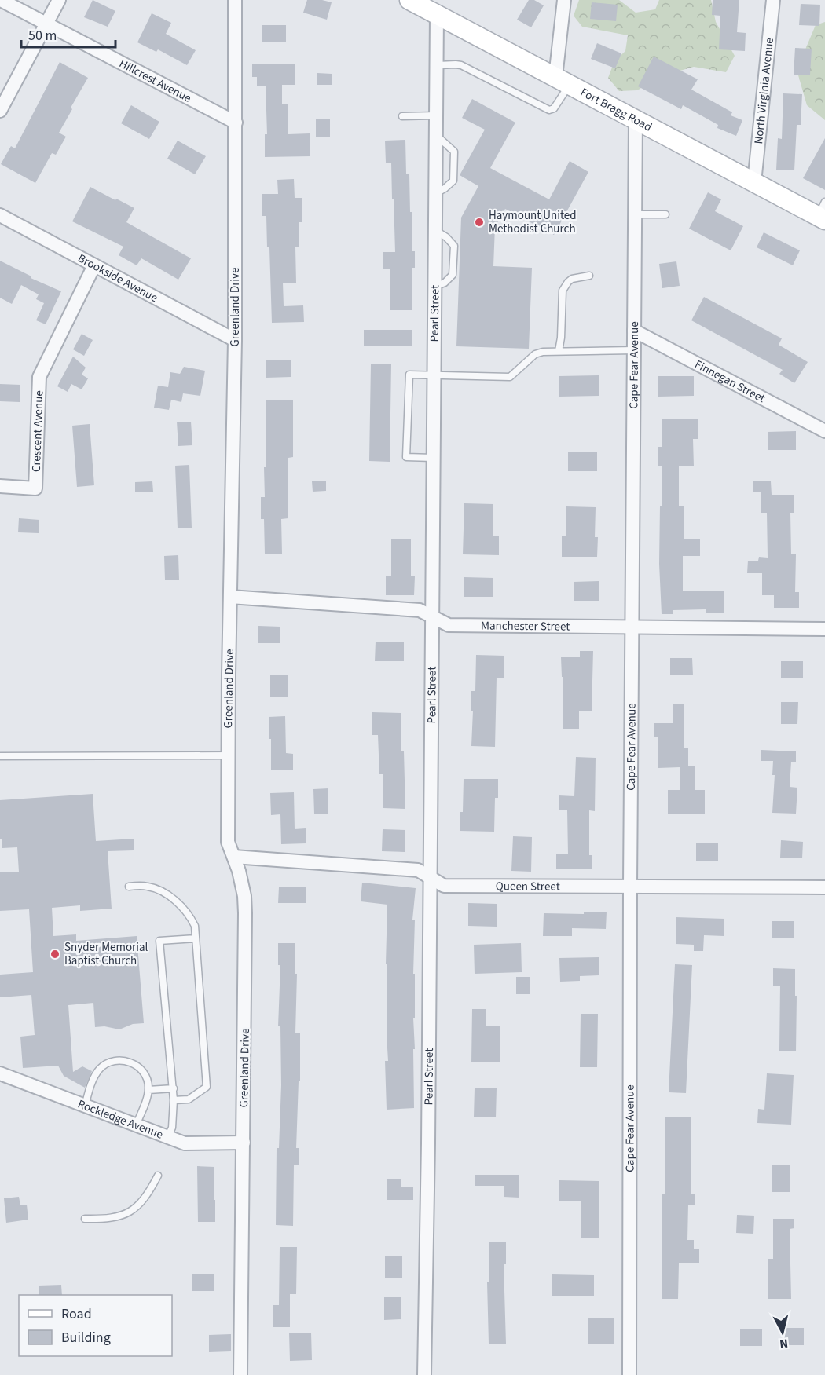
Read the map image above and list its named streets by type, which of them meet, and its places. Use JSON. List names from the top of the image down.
{
  "streets": {
    "main road": ["Fort Bragg Road"],
    "street": [
      "Hillcrest Avenue",
      "North Virginia Avenue",
      "Brookside Avenue",
      "Greenland Drive",
      "Pearl Street",
      "Cape Fear Avenue",
      "Finnegan Street",
      "Crescent Avenue",
      "Manchester Street",
      "Queen Street",
      "Rockledge Avenue"
    ]
  },
  "crossings": [
    ["Hillcrest Avenue", "Greenland Drive"],
    ["North Virginia Avenue", "Fort Bragg Road"],
    ["Fort Bragg Road", "Pearl Street"],
    ["Fort Bragg Road", "Cape Fear Avenue"],
    ["Brookside Avenue", "Greenland Drive"],
    ["Brookside Avenue", "Crescent Avenue"],
    ["Greenland Drive", "Manchester Street"],
    ["Greenland Drive", "Queen Street"],
    ["Greenland Drive", "Rockledge Avenue"],
    ["Pearl Street", "Manchester Street"],
    ["Pearl Street", "Queen Street"],
    ["Cape Fear Avenue", "Finnegan Street"],
    ["Cape Fear Avenue", "Manchester Street"],
    ["Cape Fear Avenue", "Queen Street"]
  ],
  "places": ["Haymount United Methodist Church", "Snyder Memorial Baptist Church"],
  "legend": ["Road", "Building"],
  "scale_bar": "50 m",
  "north": "bottom"
}
